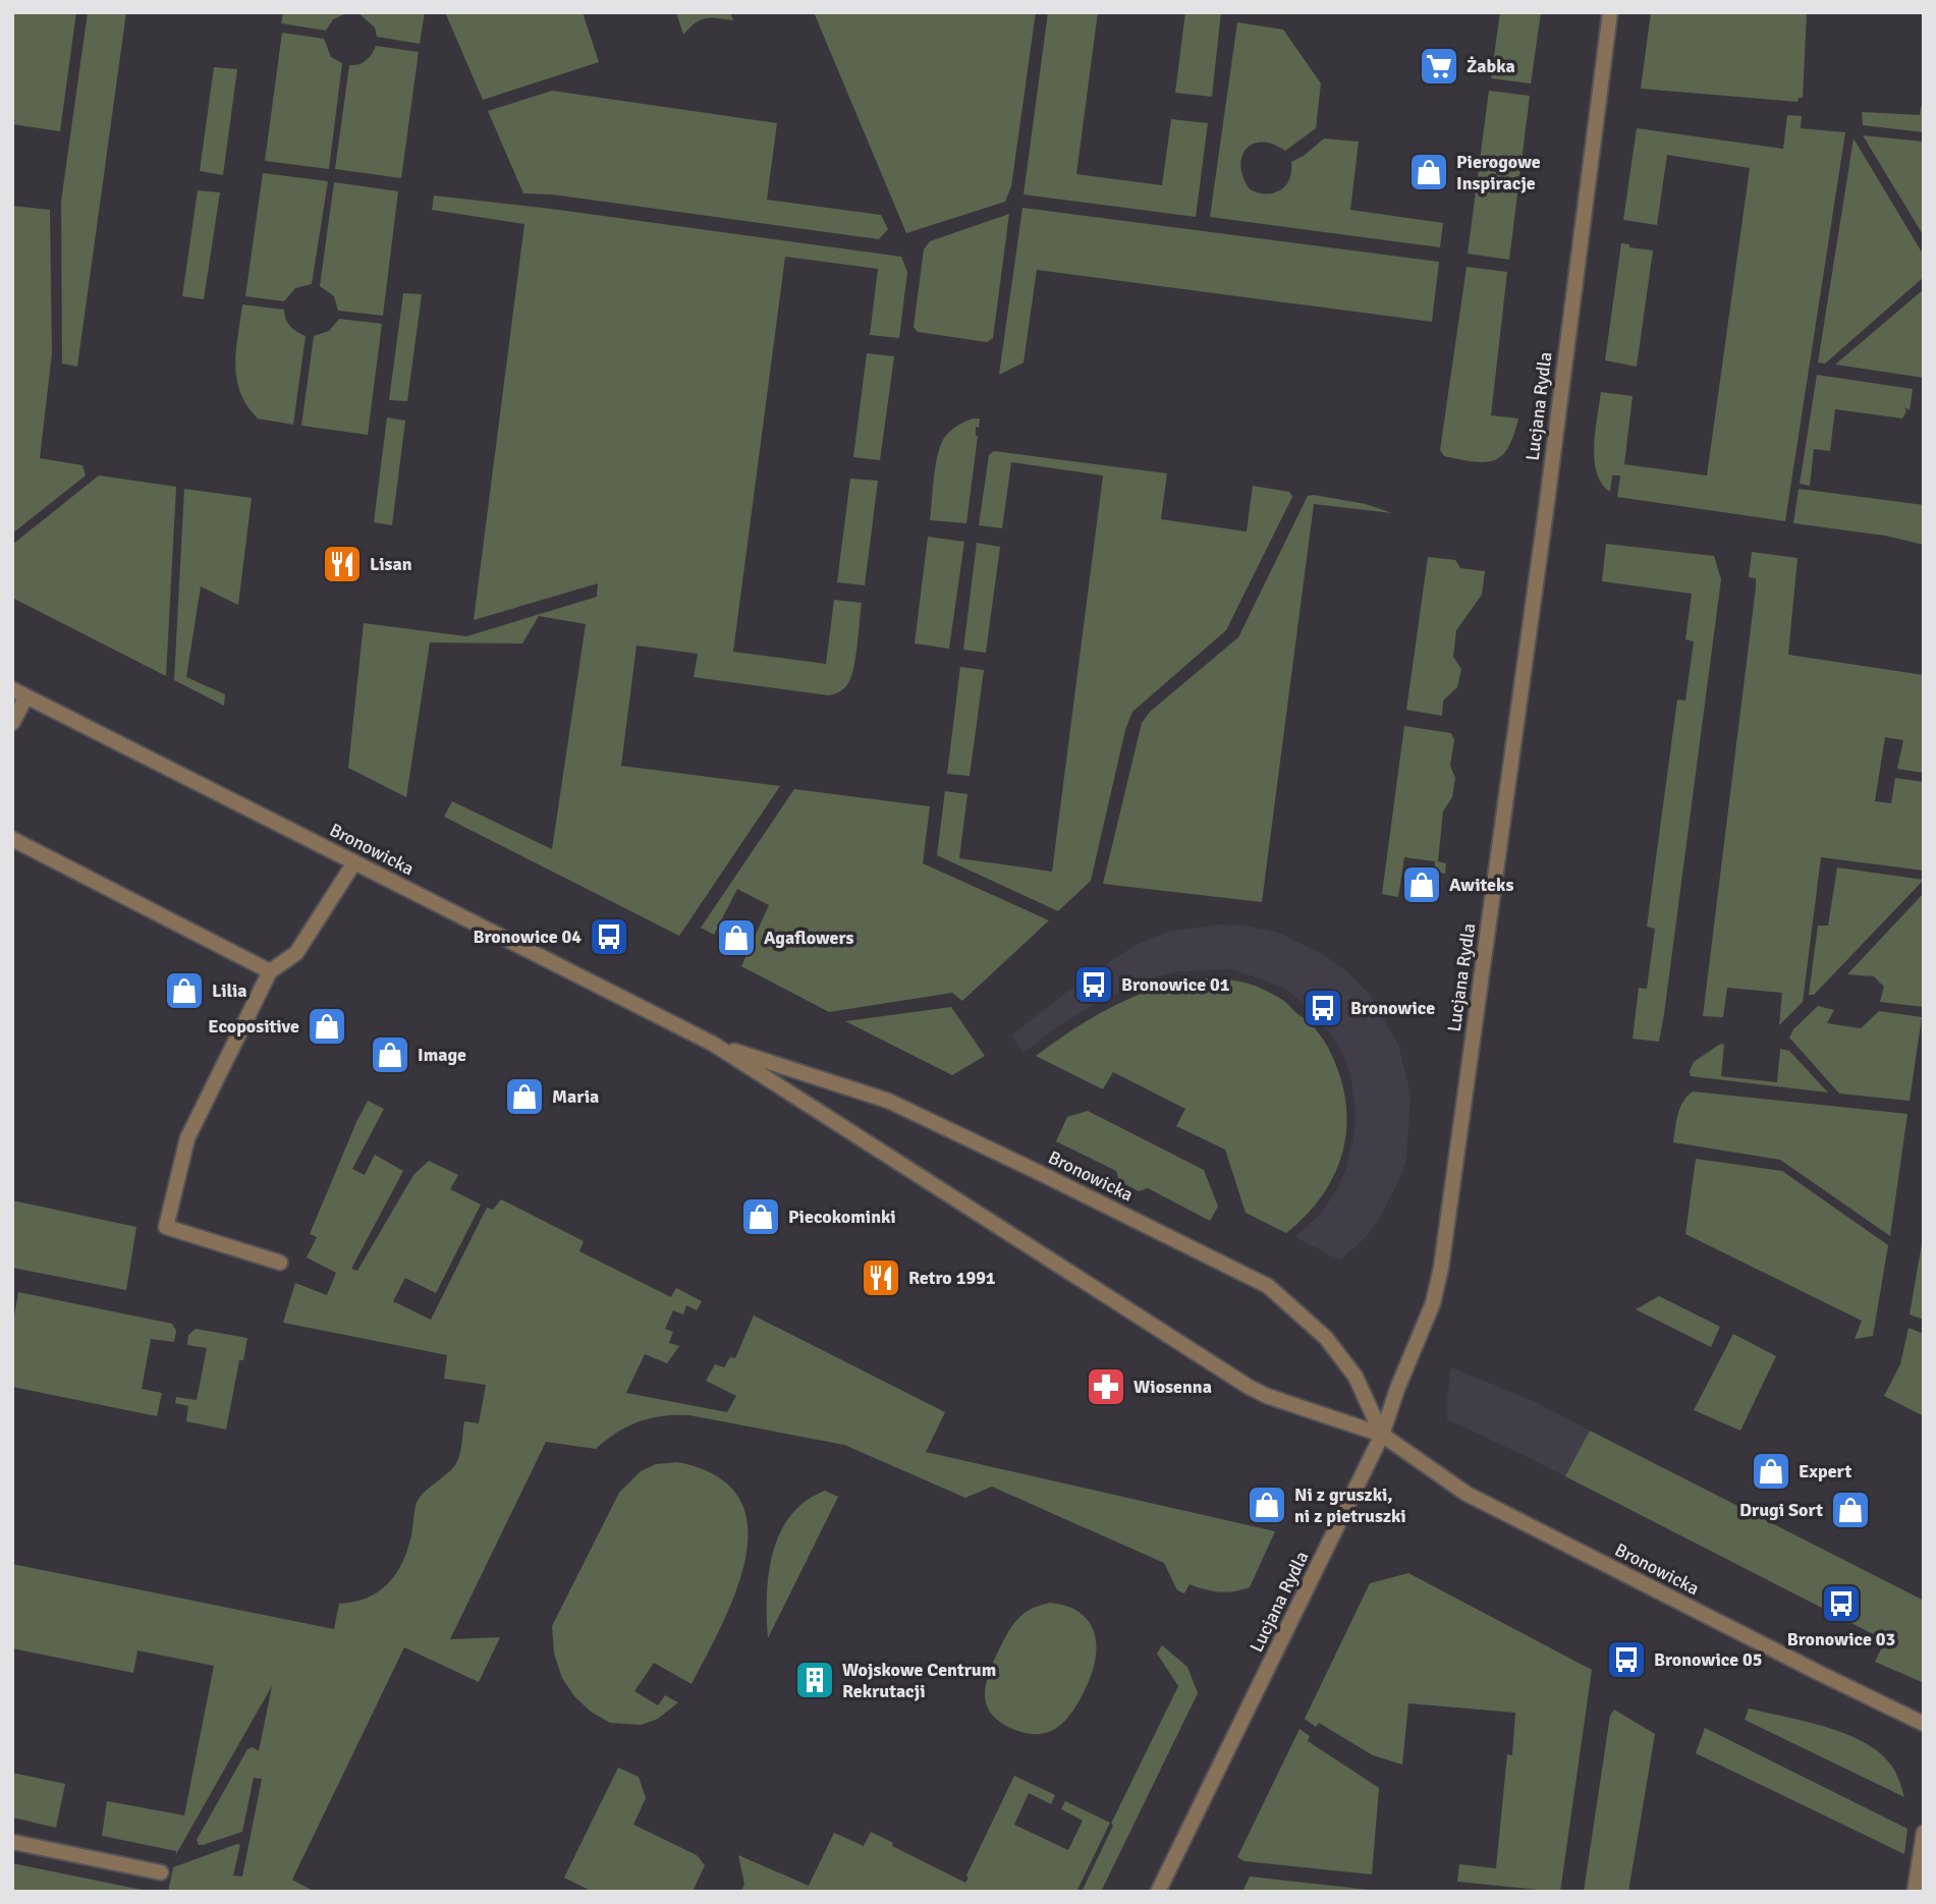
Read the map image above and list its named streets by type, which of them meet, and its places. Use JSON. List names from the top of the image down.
{
  "streets": {
    "street": ["Lucjana Rydla", "Bronowicka"]
  },
  "crossings": [
    ["Lucjana Rydla", "Bronowicka"]
  ],
  "places": {
    "supermarket": ["Żabka"],
    "shop": [
      "Pierogowe Inspiracje",
      "Awiteks",
      "Agaflowers",
      "Lilia",
      "Ecopositive",
      "Image",
      "Maria",
      "Piecokominki",
      "Expert",
      "Ni z gruszki, ni z pietruszki",
      "Drugi Sort"
    ],
    "restaurant": ["Lisan", "Retro 1991"],
    "bus stop": [
      "Bronowice 04",
      "Bronowice 01",
      "Bronowice",
      "Bronowice 03",
      "Bronowice 05"
    ],
    "pharmacy": ["Wiosenna"],
    "building": ["Wojskowe Centrum Rekrutacji"]
  }
}
